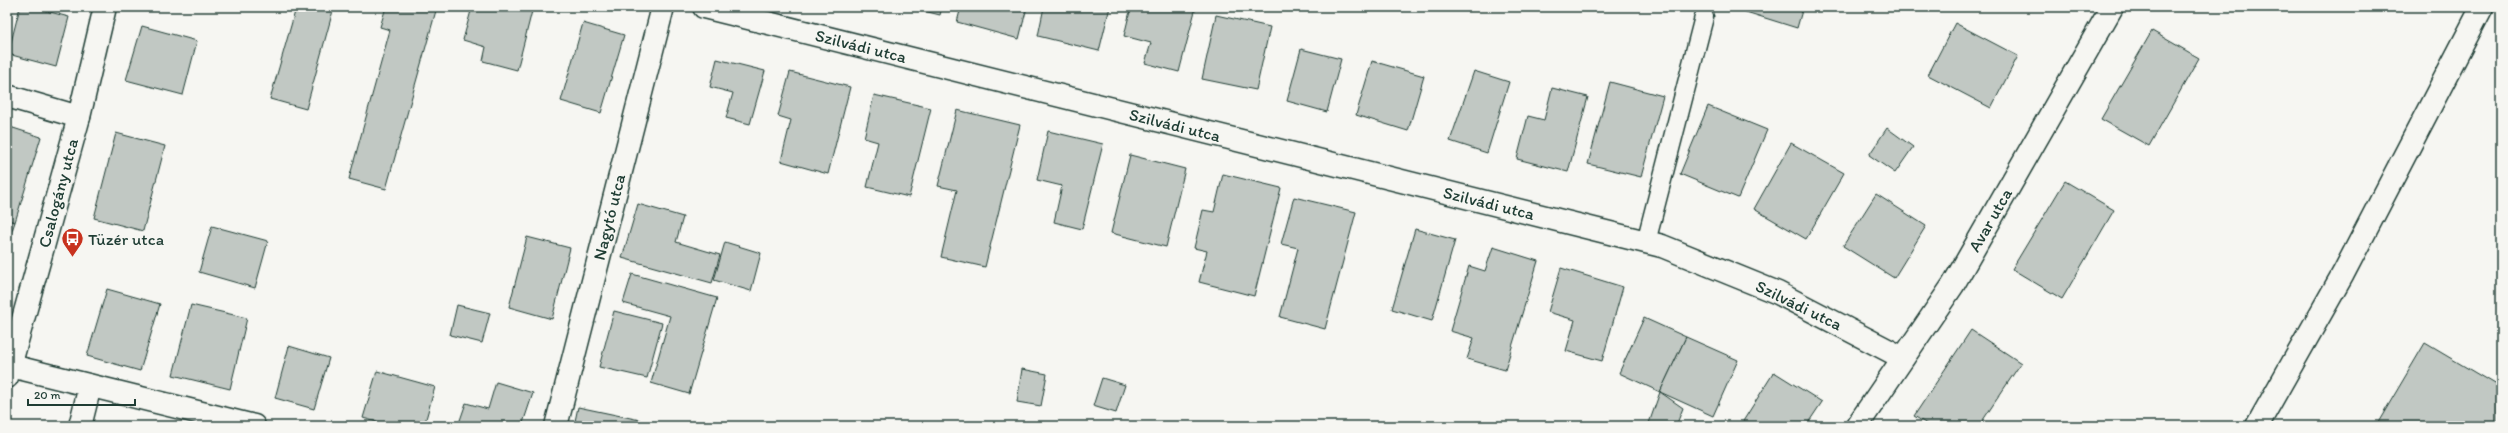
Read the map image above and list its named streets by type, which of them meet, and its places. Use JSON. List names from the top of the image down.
{
  "streets": {
    "street": [
      "Szilvádi utca",
      "Csalogány utca",
      "Nagytó utca",
      "Avar utca"
    ]
  },
  "crossings": [
    ["Szilvádi utca", "Avar utca"]
  ],
  "places": {
    "bus stop": ["Tüzér utca"]
  },
  "scale_bar": "20 m"
}
